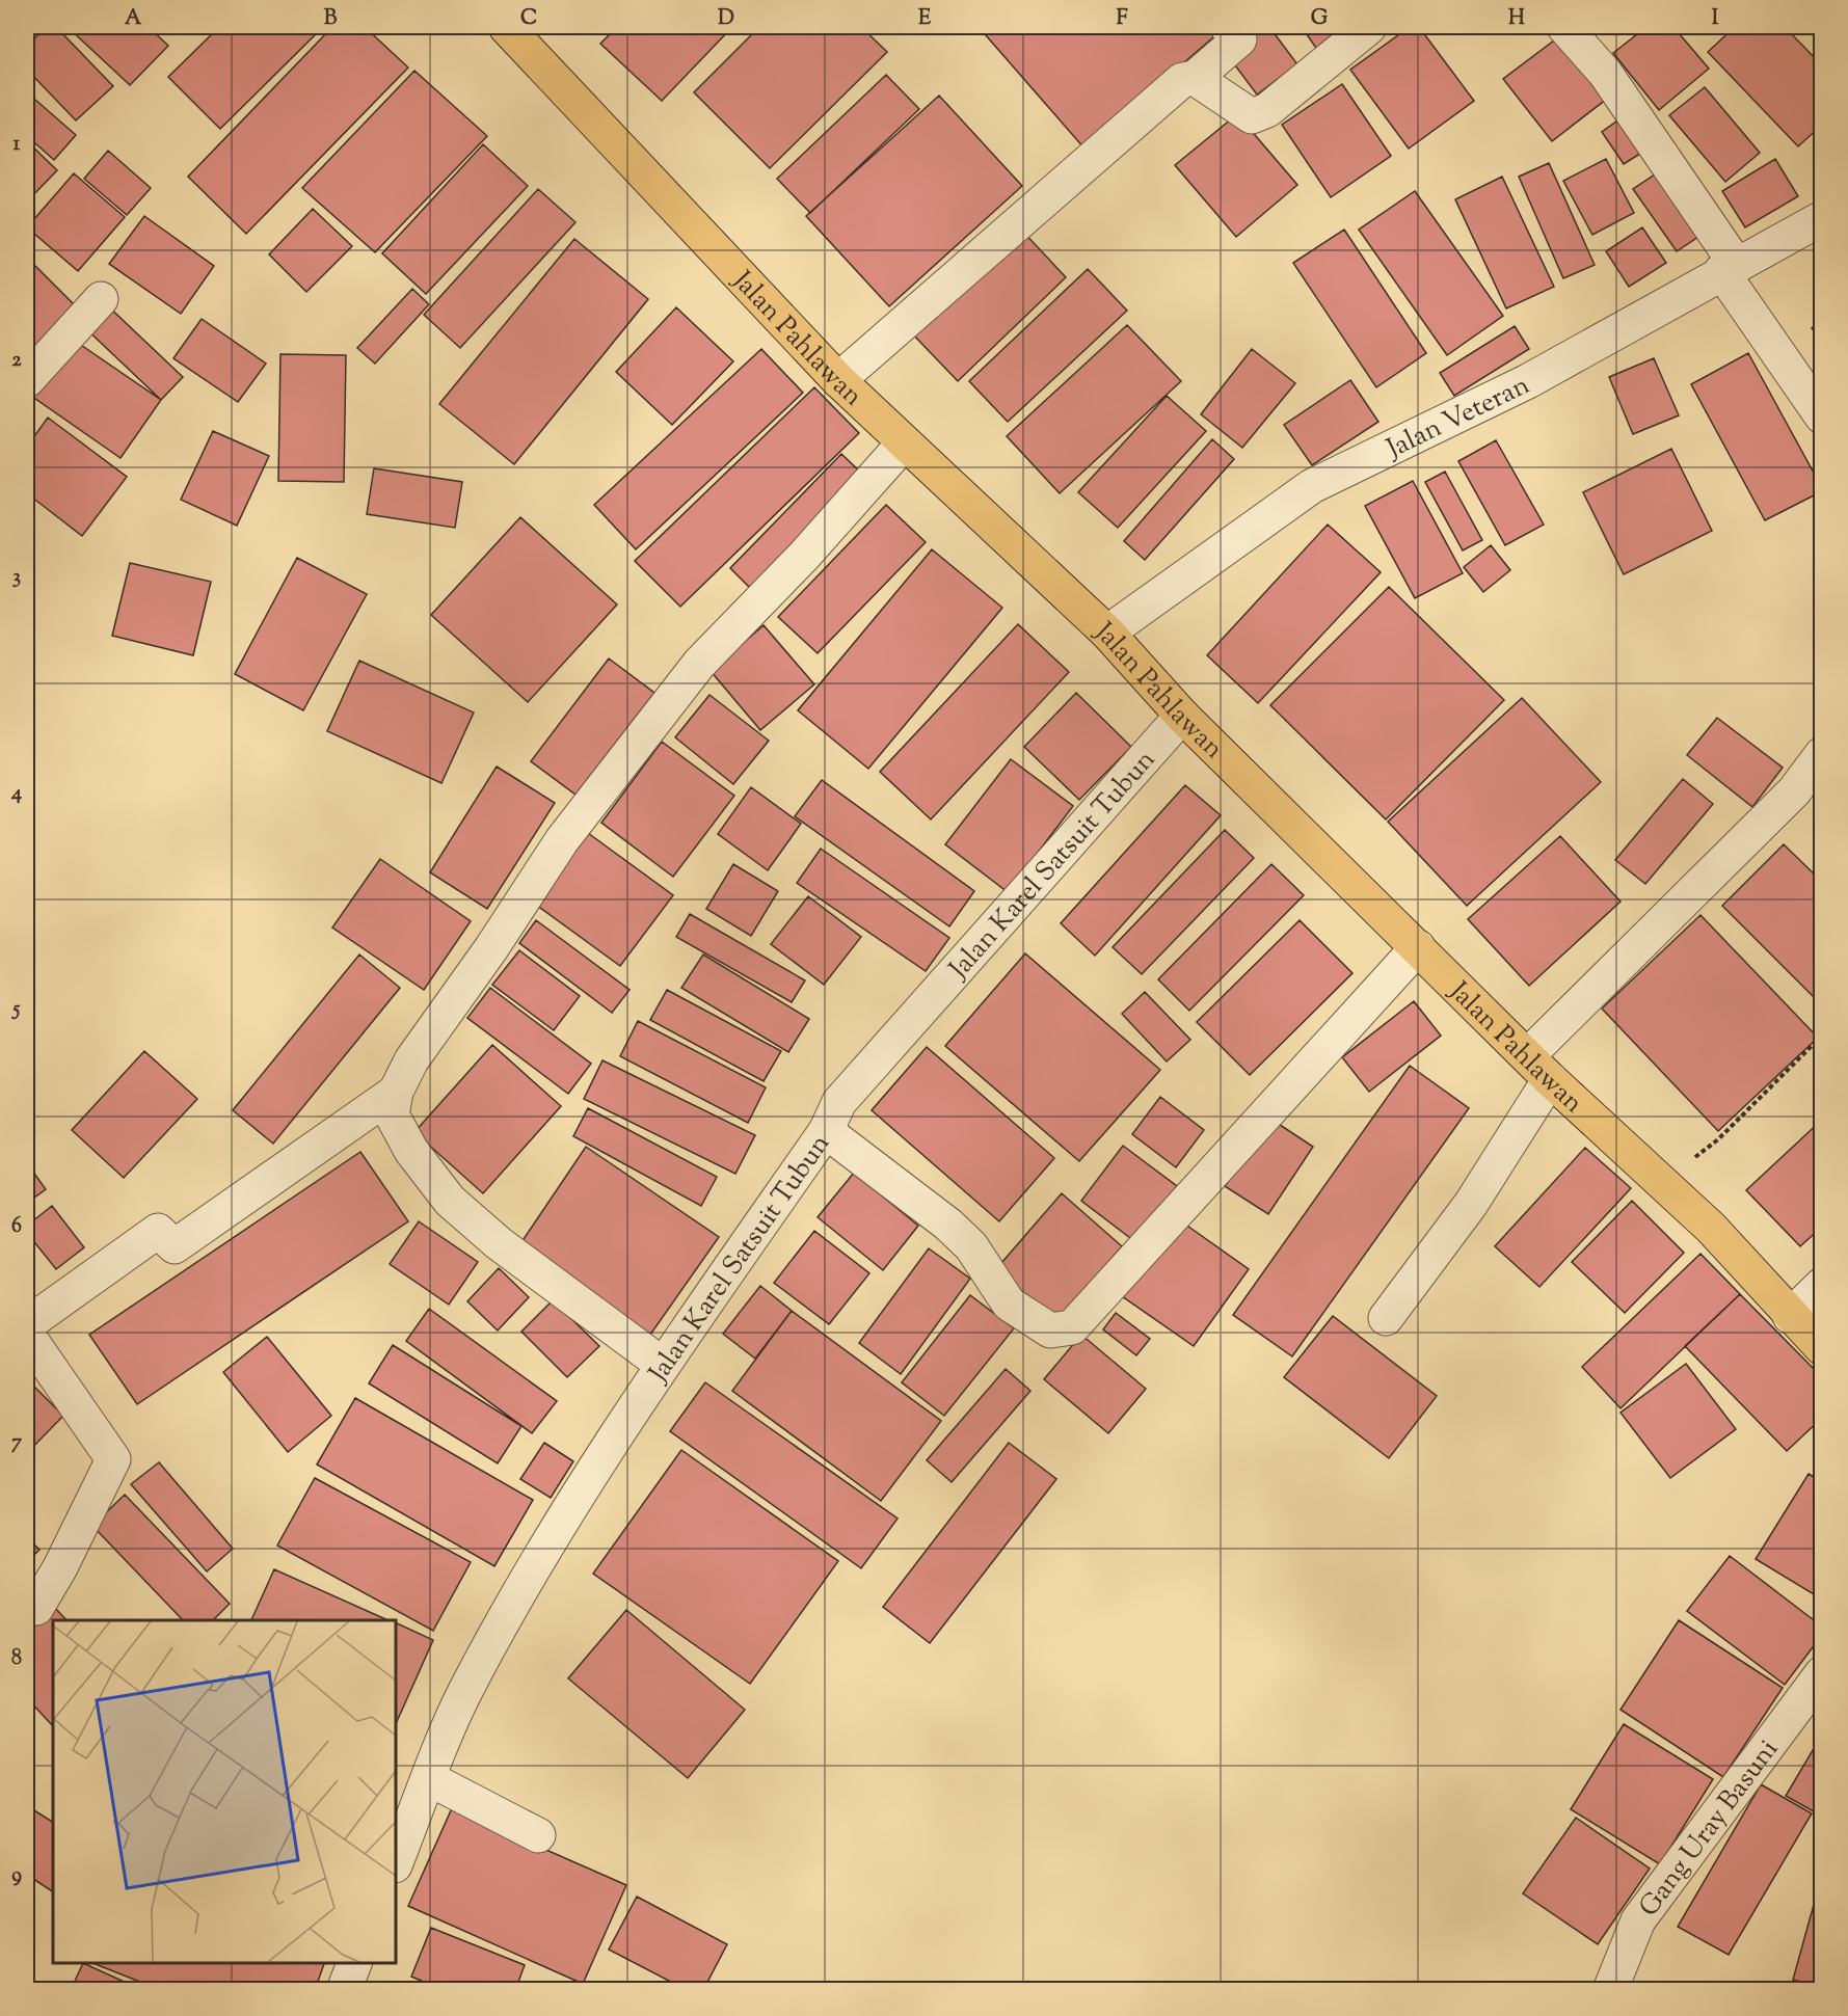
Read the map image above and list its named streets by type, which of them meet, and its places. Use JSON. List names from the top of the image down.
{
  "streets": {
    "main road": ["Jalan Pahlawan"],
    "street": ["Jalan Veteran", "Jalan Karel Satsuit Tubun", "Gang Uray Basuni"]
  },
  "crossings": [
    ["Jalan Pahlawan", "Jalan Veteran"],
    ["Jalan Pahlawan", "Jalan Karel Satsuit Tubun"]
  ],
  "grid": {
    "columns": [
      "A",
      "B",
      "C",
      "D",
      "E",
      "F",
      "G",
      "H",
      "I"
    ],
    "rows": [
      "1",
      "2",
      "3",
      "4",
      "5",
      "6",
      "7",
      "8",
      "9"
    ]
  }
}
